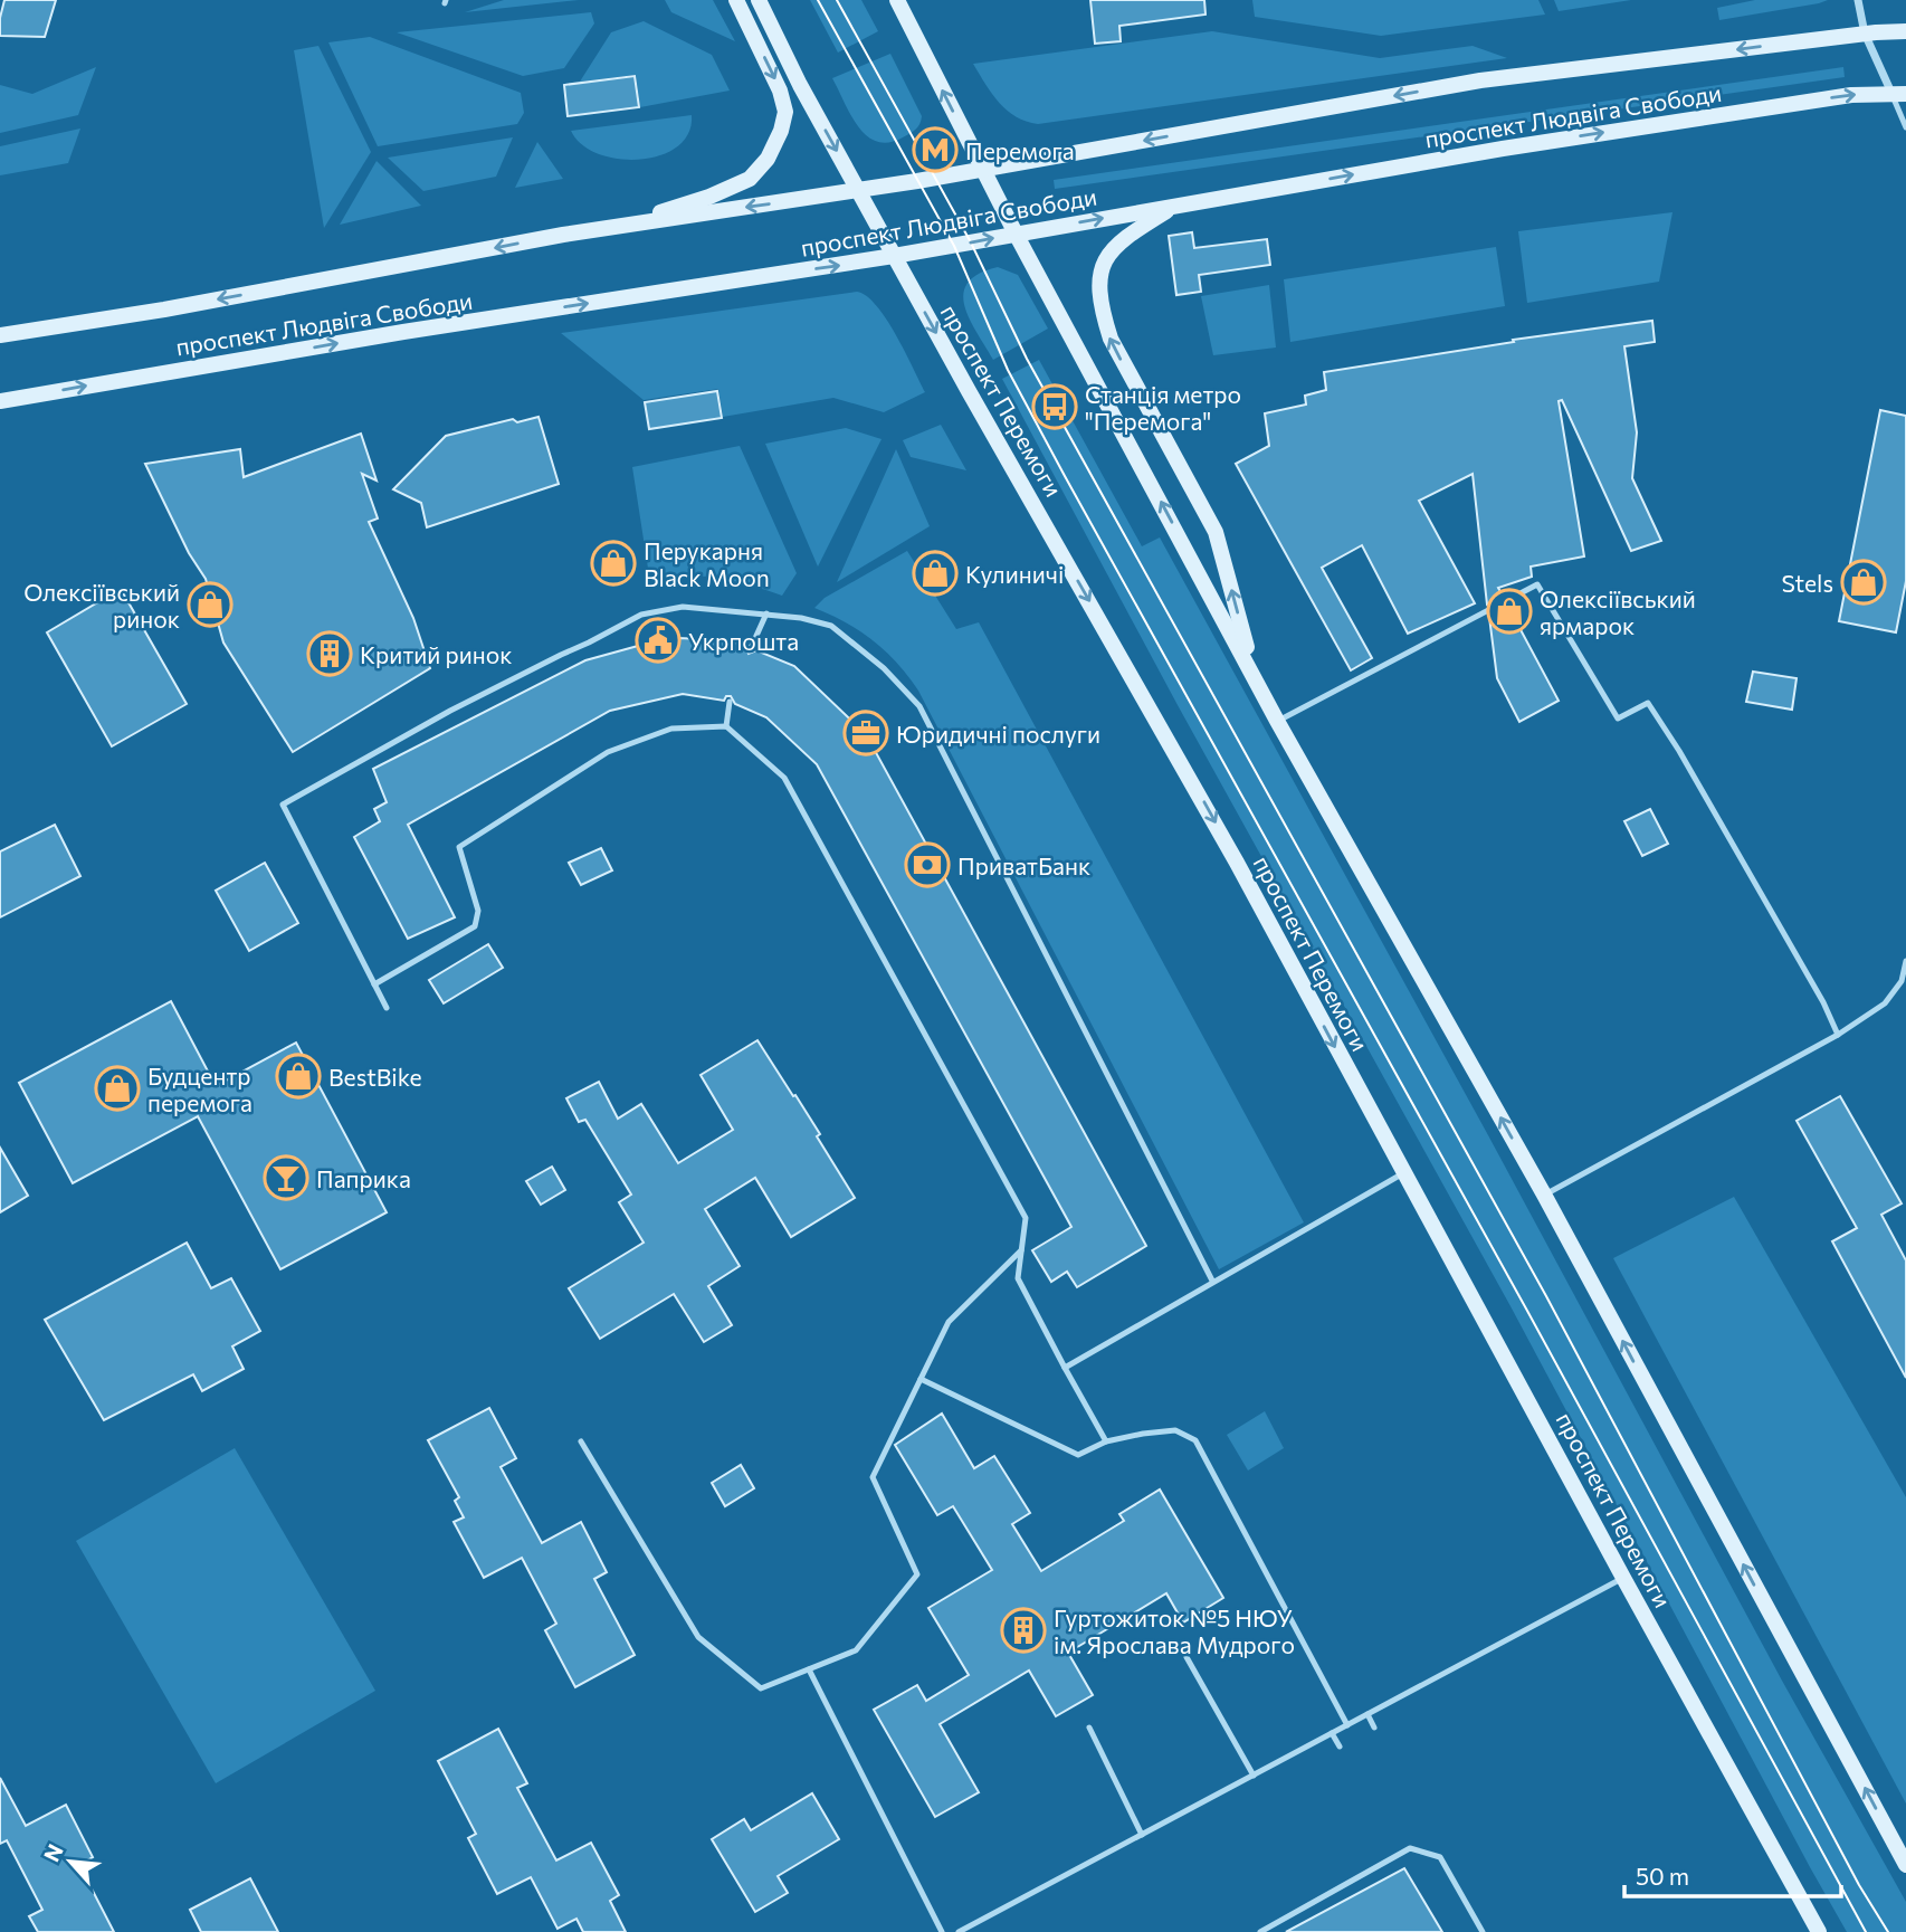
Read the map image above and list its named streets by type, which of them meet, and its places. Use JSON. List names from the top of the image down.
{
  "streets": {
    "main road": ["проспект Людвіга Свободи", "проспект Перемоги"]
  },
  "crossings": [
    ["проспект Людвіга Свободи", "проспект Перемоги"]
  ],
  "places": {
    "metro station": ["Перемога"],
    "bus stop": ["Станція метро \"Перемога\""],
    "shop": [
      "Перукарня Black Moon",
      "Кулиничі",
      "Stels",
      "Олексіївський ринок",
      "Олексіївський ярмарок",
      "BestBike",
      "Будцентр перемога"
    ],
    "public building": ["Укрпошта"],
    "building": ["Критий ринок", "Гуртожиток №5 НЮУ ім. Ярослава Мудрого"],
    "office": ["Юридичні послуги"],
    "bank": ["ПриватБанк"],
    "bar": ["Паприка"]
  },
  "scale_bar": "50 m",
  "north": "top left"
}
